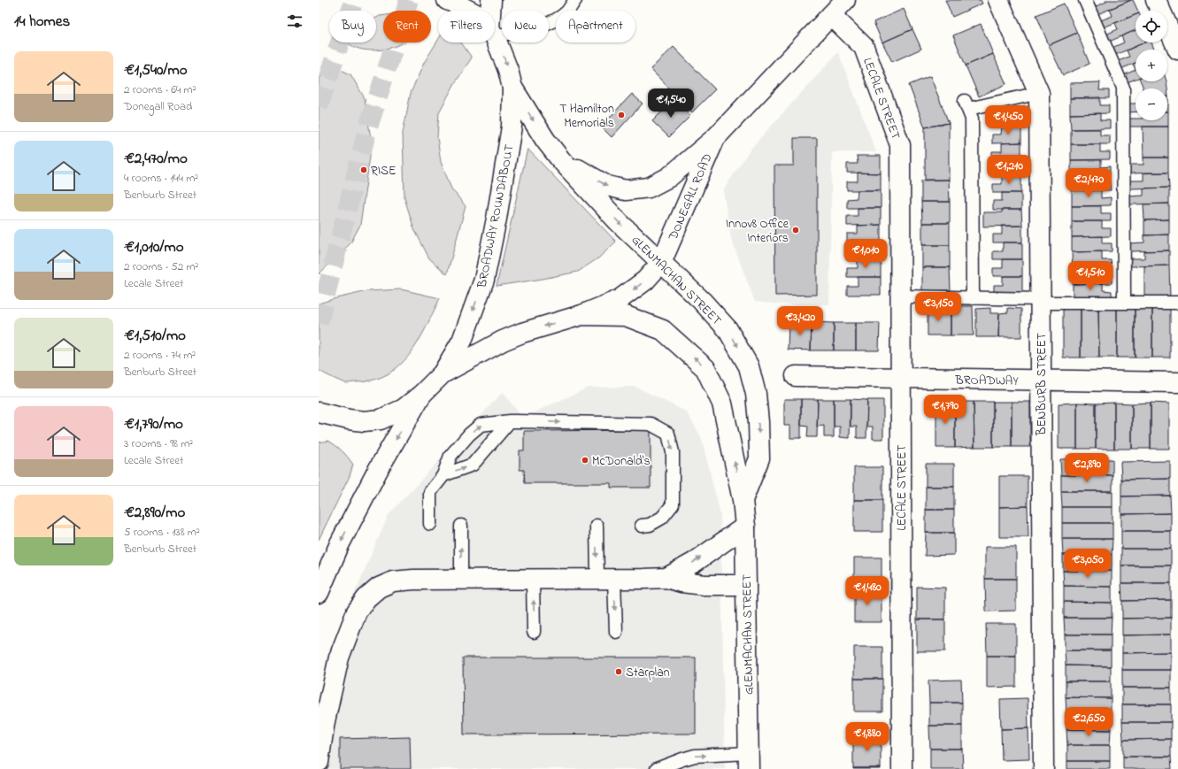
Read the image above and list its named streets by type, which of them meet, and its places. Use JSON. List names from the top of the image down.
{
  "streets": {
    "main road": [
      "LECALE STREET",
      "DONEGALL ROAD",
      "BROADWAY ROUNDABOUT",
      "GLENMACHAN STREET",
      "BROADWAY",
      "BENBURB STREET"
    ]
  },
  "crossings": [
    ["LECALE STREET", "DONEGALL ROAD"],
    ["LECALE STREET", "BROADWAY"],
    ["DONEGALL ROAD", "GLENMACHAN STREET"],
    ["BROADWAY ROUNDABOUT", "GLENMACHAN STREET"],
    ["BROADWAY", "BENBURB STREET"]
  ],
  "one_way": ["BROADWAY ROUNDABOUT"],
  "places": [
    "T Hamilton Memorials",
    "RISE",
    "Innov8 Office Interiors",
    "McDonald's",
    "Starplan"
  ],
  "page": {
    "heading": "14 homes",
    "map_buttons": ["+", "−"],
    "chip": [
      "Buy",
      "Rent",
      "Filters",
      "New",
      "Apartment"
    ],
    "list": [
      {
        "name": "€1,540/mo",
        "note": "2 rooms · 64 m² · Donegall Road"
      },
      {
        "name": "€2,470/mo",
        "note": "4 rooms · 144 m² · Benburb Street"
      },
      {
        "name": "€1,010/mo",
        "note": "2 rooms · 52 m² · Lecale Street"
      },
      {
        "name": "€1,510/mo",
        "note": "2 rooms · 74 m² · Benburb Street"
      },
      {
        "name": "€1,790/mo",
        "note": "3 rooms · 98 m² · Lecale Street"
      },
      {
        "name": "€2,890/mo",
        "note": "5 rooms · 138 m² · Benburb Street"
      }
    ],
    "price": [
      "€1,540",
      "€1,450",
      "€1,210",
      "€2,470",
      "€1,010",
      "€1,510",
      "€3,150",
      "€3,420",
      "€1,790",
      "€2,890",
      "€3,050",
      "€1,480",
      "€2,650",
      "€1,880"
    ]
  }
}
